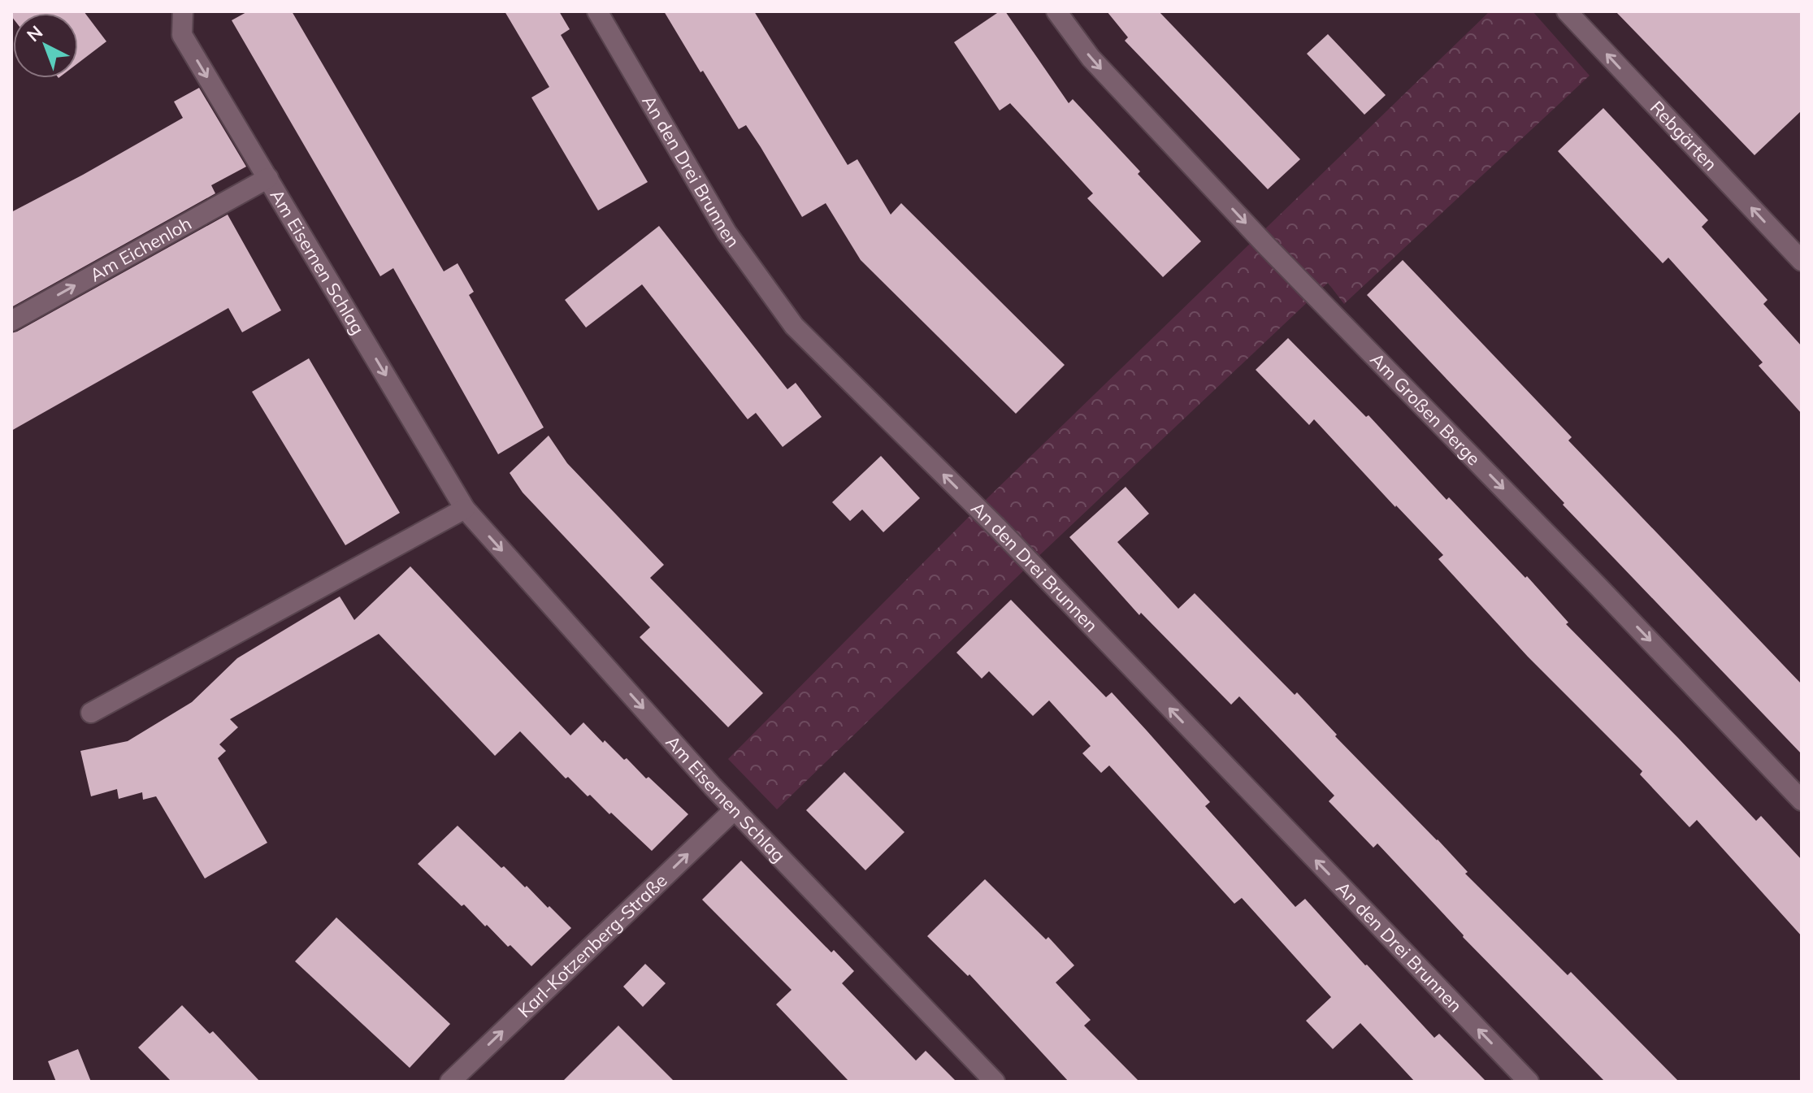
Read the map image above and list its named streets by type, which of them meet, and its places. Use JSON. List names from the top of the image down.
{
  "streets": {
    "street": [
      "Rebgärten",
      "An den Drei Brunnen",
      "Am Eichenloh",
      "Am Eisernen Schlag",
      "Am Großen Berge",
      "Karl-Kotzenberg-Straße"
    ]
  },
  "crossings": [
    ["Am Eichenloh", "Am Eisernen Schlag"],
    ["Am Eisernen Schlag", "Karl-Kotzenberg-Straße"]
  ],
  "one_way": [
    "Rebgärten",
    "An den Drei Brunnen",
    "Am Eichenloh",
    "Am Eisernen Schlag",
    "Am Großen Berge",
    "Karl-Kotzenberg-Straße"
  ],
  "north": "top left"
}
